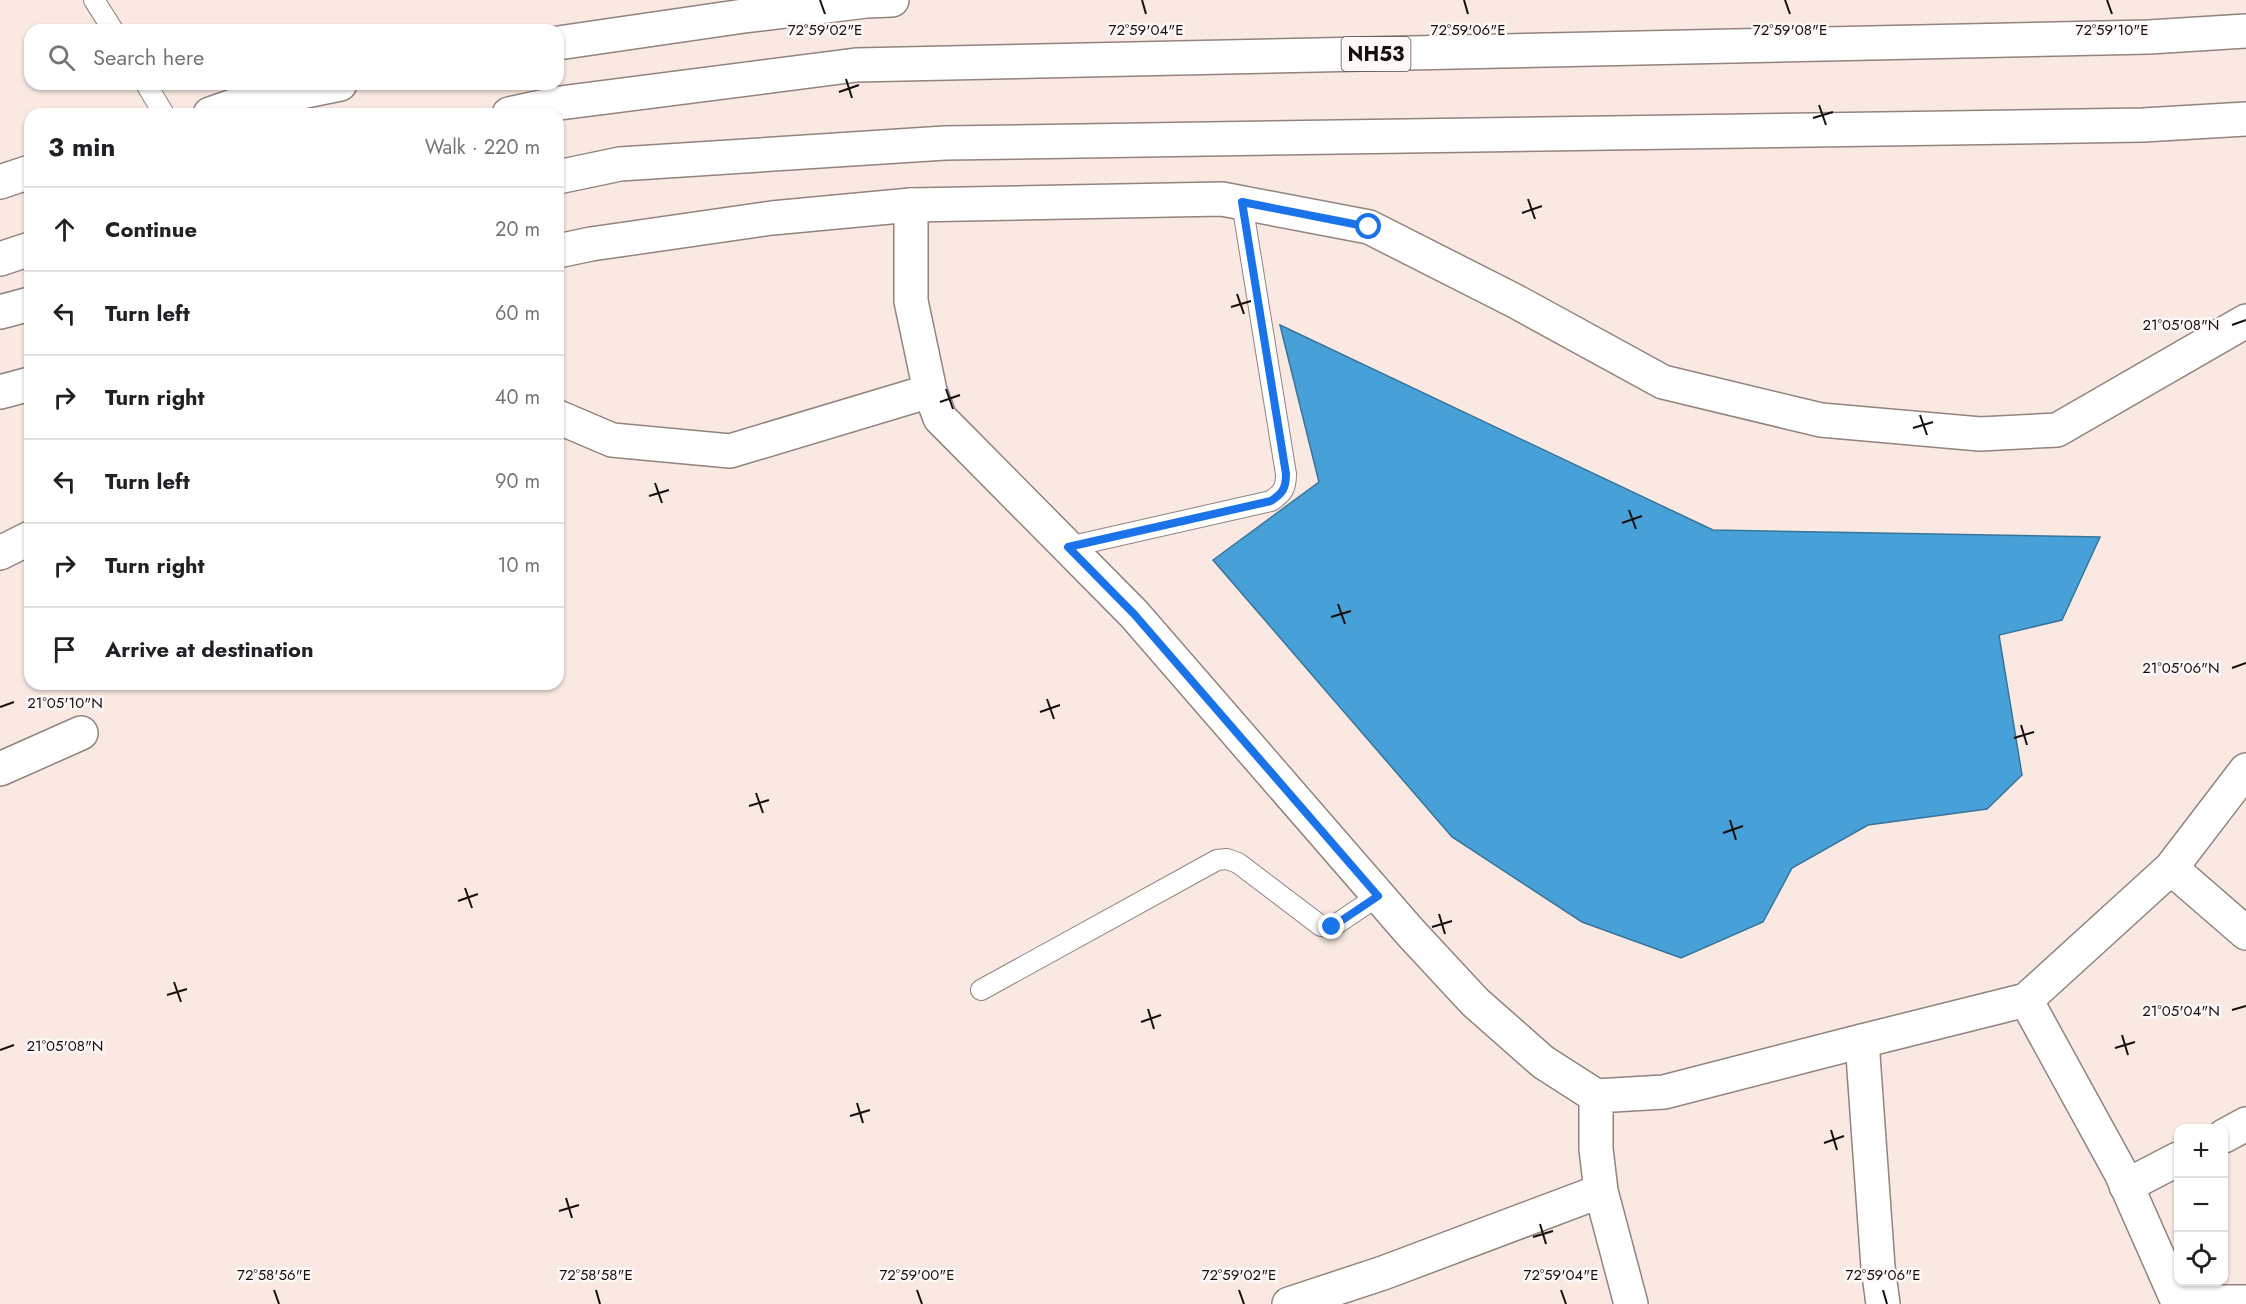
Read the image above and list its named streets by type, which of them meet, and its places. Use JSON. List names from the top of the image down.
{
  "streets": {
    "main road": ["NH53"]
  },
  "page": {
    "search": "Search here",
    "heading": ["3 min", "Walk · 220 m"],
    "list": [
      ["Continue", "20 m"],
      ["Turn left", "60 m"],
      ["Turn right", "40 m"],
      ["Turn left", "90 m"],
      ["Turn right", "10 m"],
      "Arrive at destination"
    ],
    "map_buttons": ["+", "−"]
  },
  "coordinates": [
    "72°59'02\"E",
    "72°59'04\"E",
    "72°59'06\"E",
    "72°59'08\"E",
    "72°59'10\"E",
    "21°05'08\"N",
    "21°05'06\"N",
    "21°05'10\"N",
    "21°05'04\"N",
    "72°58'56\"E",
    "72°58'58\"E",
    "72°59'00\"E"
  ]
}
